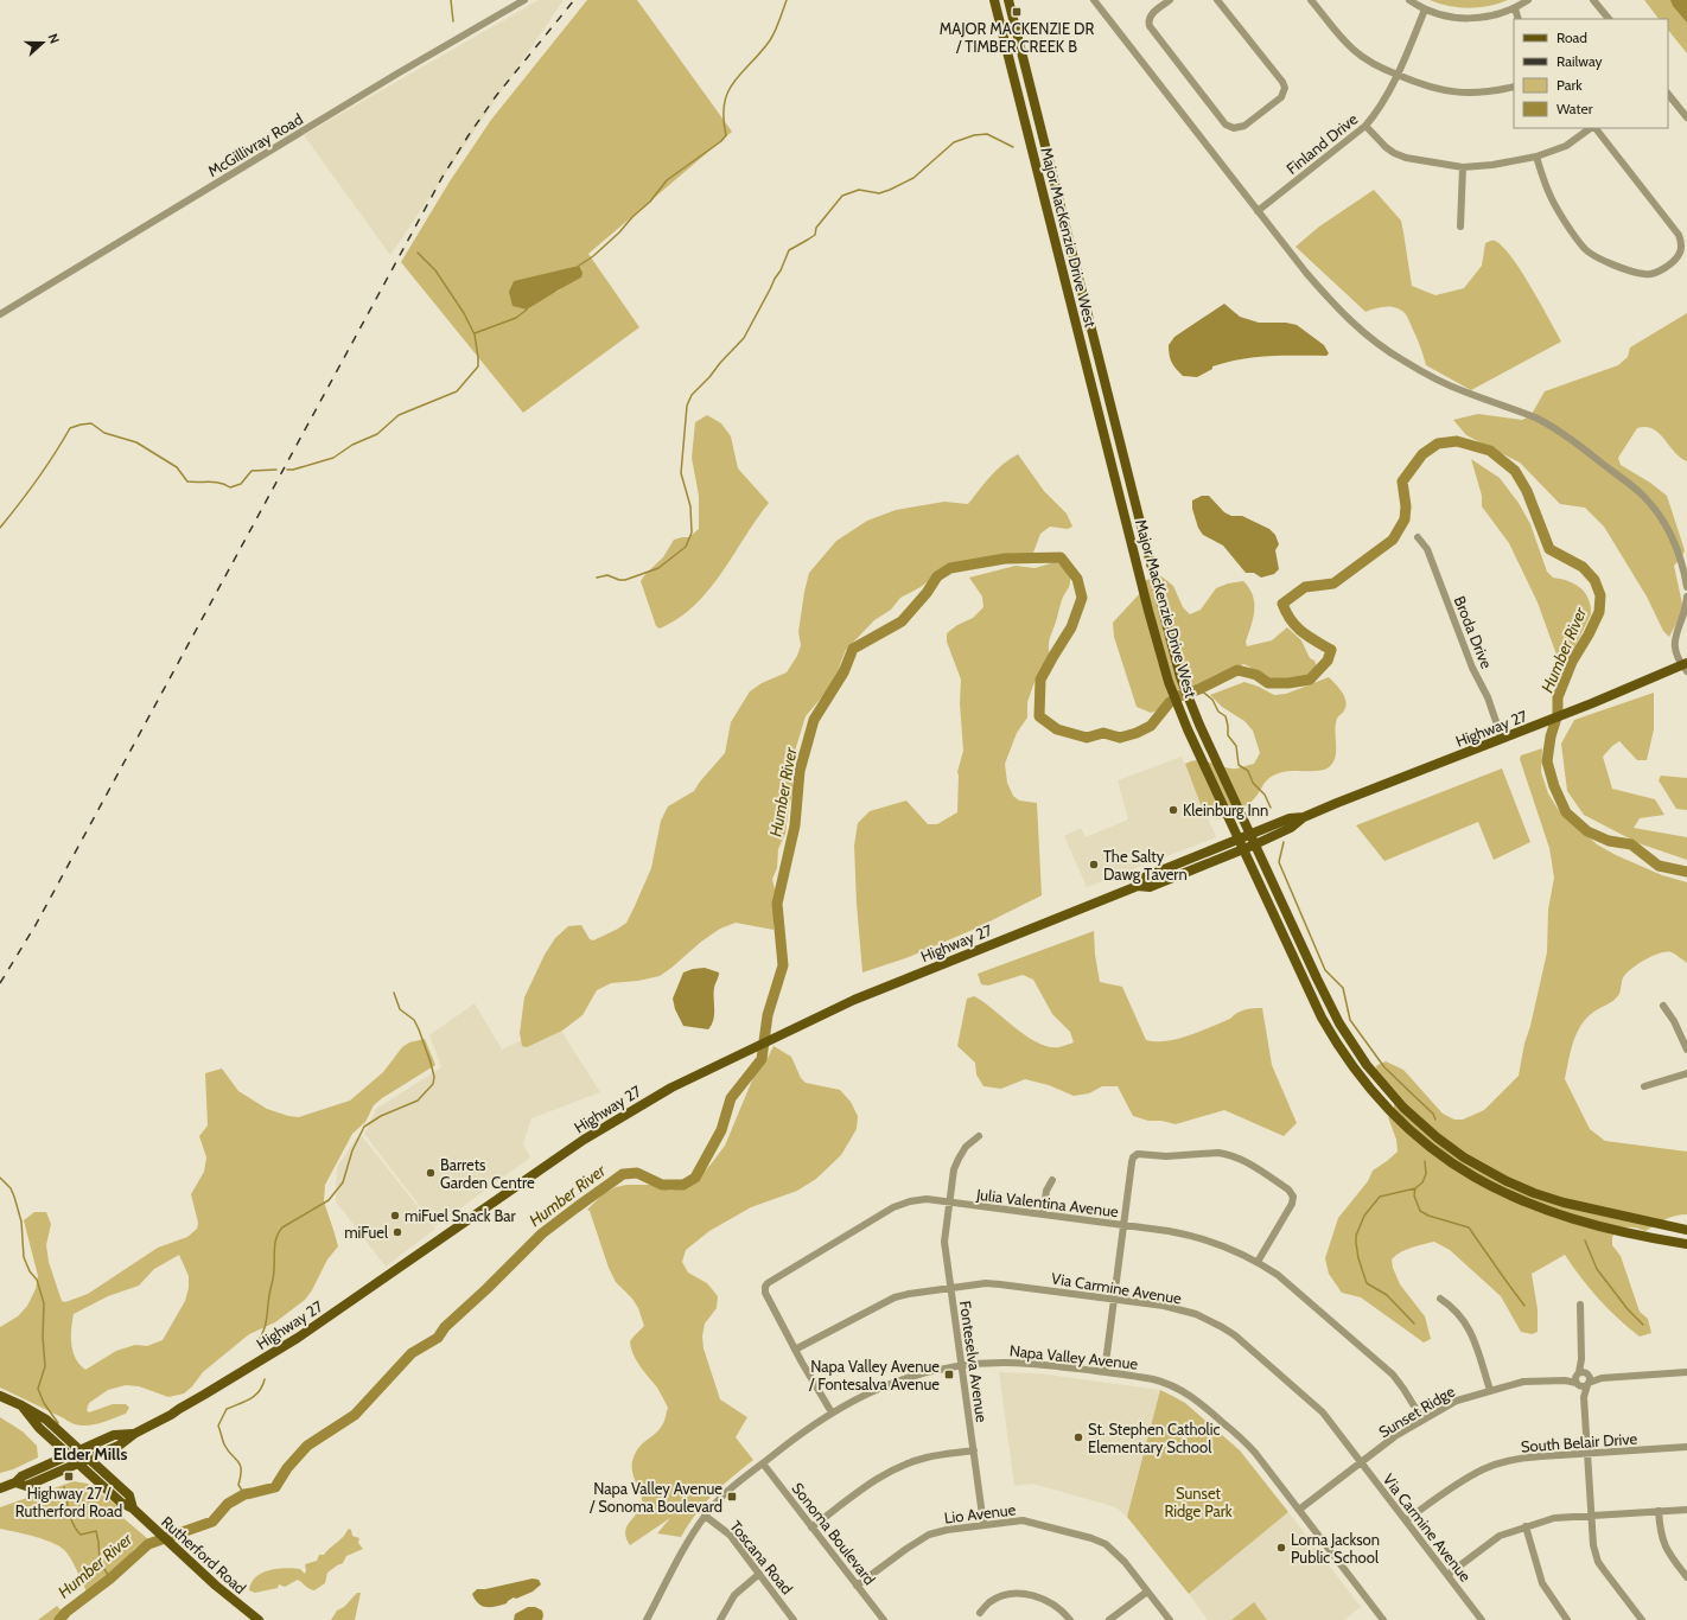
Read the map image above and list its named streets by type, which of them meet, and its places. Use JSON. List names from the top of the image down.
{
  "streets": {
    "main road": ["Major MacKenzie Drive West", "Highway 27", "Rutherford Road"],
    "street": [
      "Finland Drive",
      "McGillivray Road",
      "Broda Drive",
      "Julia Valentina Avenue",
      "Via Carmine Avenue",
      "Napa Valley Avenue",
      "Fonteselva Avenue",
      "Sunset Ridge",
      "South Belair Drive",
      "Lio Avenue",
      "Sonoma Boulevard",
      "Toscana Road"
    ]
  },
  "crossings": [
    ["Major MacKenzie Drive West", "Highway 27"],
    ["Broda Drive", "Highway 27"],
    ["Highway 27", "Rutherford Road"],
    ["Julia Valentina Avenue", "Via Carmine Avenue"],
    ["Julia Valentina Avenue", "Napa Valley Avenue"],
    ["Julia Valentina Avenue", "Fonteselva Avenue"],
    ["Julia Valentina Avenue", "Sunset Ridge"],
    ["Via Carmine Avenue", "Fonteselva Avenue"],
    ["Via Carmine Avenue", "Sunset Ridge"],
    ["Via Carmine Avenue", "South Belair Drive"],
    ["Napa Valley Avenue", "Fonteselva Avenue"],
    ["Napa Valley Avenue", "Sunset Ridge"],
    ["Napa Valley Avenue", "Sonoma Boulevard"],
    ["Napa Valley Avenue", "Toscana Road"],
    ["Fonteselva Avenue", "Lio Avenue"],
    ["Lio Avenue", "Sonoma Boulevard"]
  ],
  "districts": ["Elder Mills"],
  "water": ["Humber River"],
  "parks": ["Sunset Ridge Park"],
  "places": {
    "transit": [
      "MAJOR MACKENZIE DR / TIMBER CREEK B",
      "Napa Valley Avenue / Fontesalva Avenue",
      "Highway 27 / Rutherford Road",
      "Napa Valley Avenue / Sonoma Boulevard"
    ],
    "other": [
      "Kleinburg Inn",
      "The Salty Dawg Tavern",
      "Barrets Garden Centre",
      "miFuel Snack Bar",
      "miFuel",
      "St. Stephen Catholic Elementary School",
      "Lorna Jackson Public School"
    ]
  },
  "legend": [
    "Road",
    "Railway",
    "Park",
    "Water"
  ],
  "north": "right"
}
